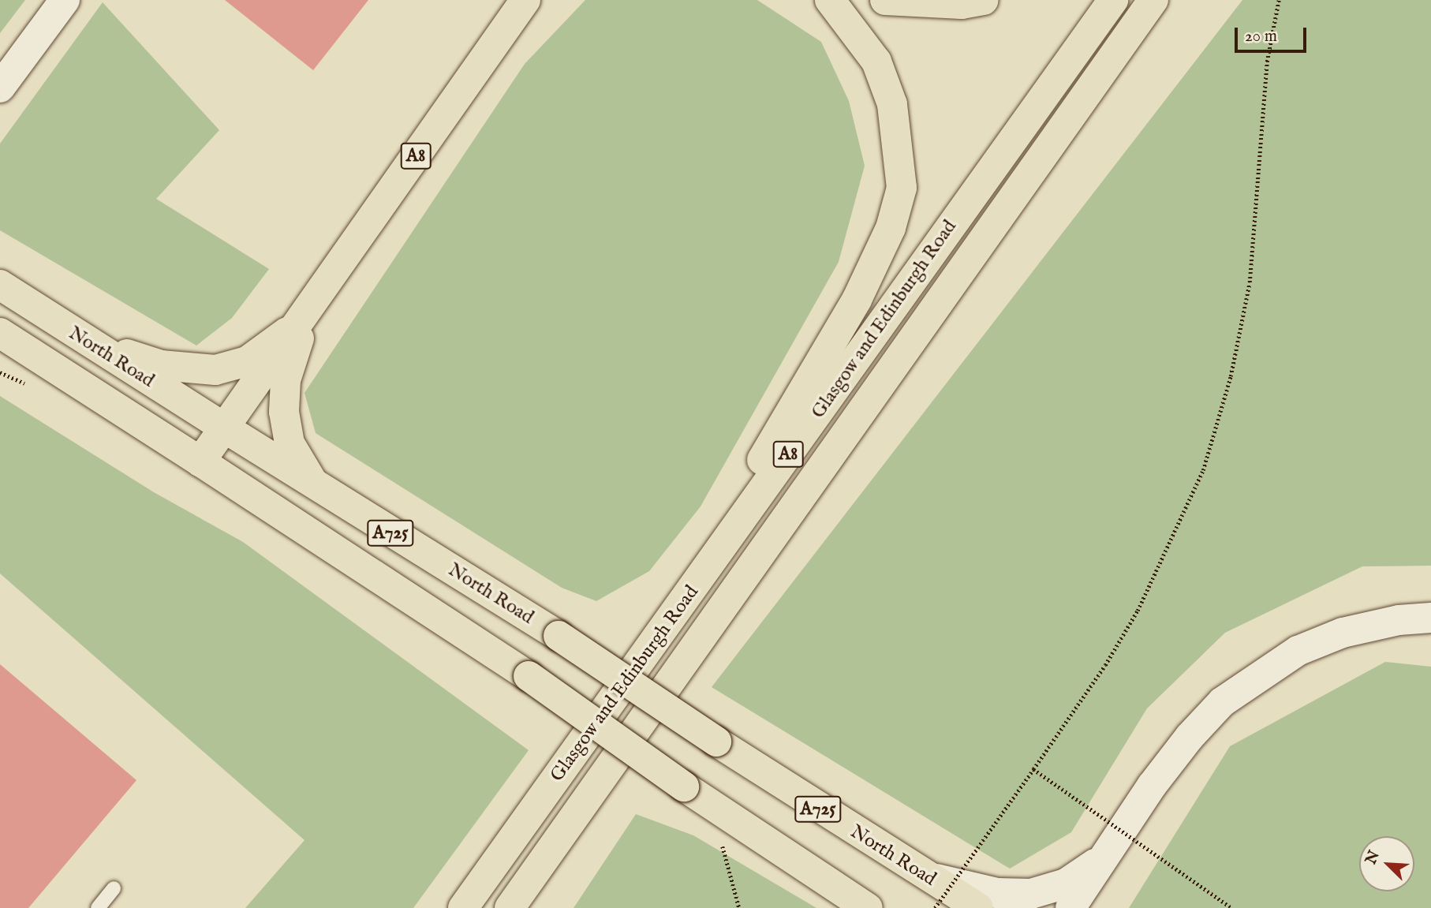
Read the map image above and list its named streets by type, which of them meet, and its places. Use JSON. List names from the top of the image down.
{
  "streets": {
    "main road": [
      "A8",
      "Glasgow and Edinburgh Road",
      "North Road",
      "A725"
    ]
  },
  "crossings": [
    ["A8", "Glasgow and Edinburgh Road"],
    ["A8", "North Road"],
    ["A8", "A725"],
    ["North Road", "A725"]
  ],
  "scale_bar": "20 m",
  "north": "top left"
}
